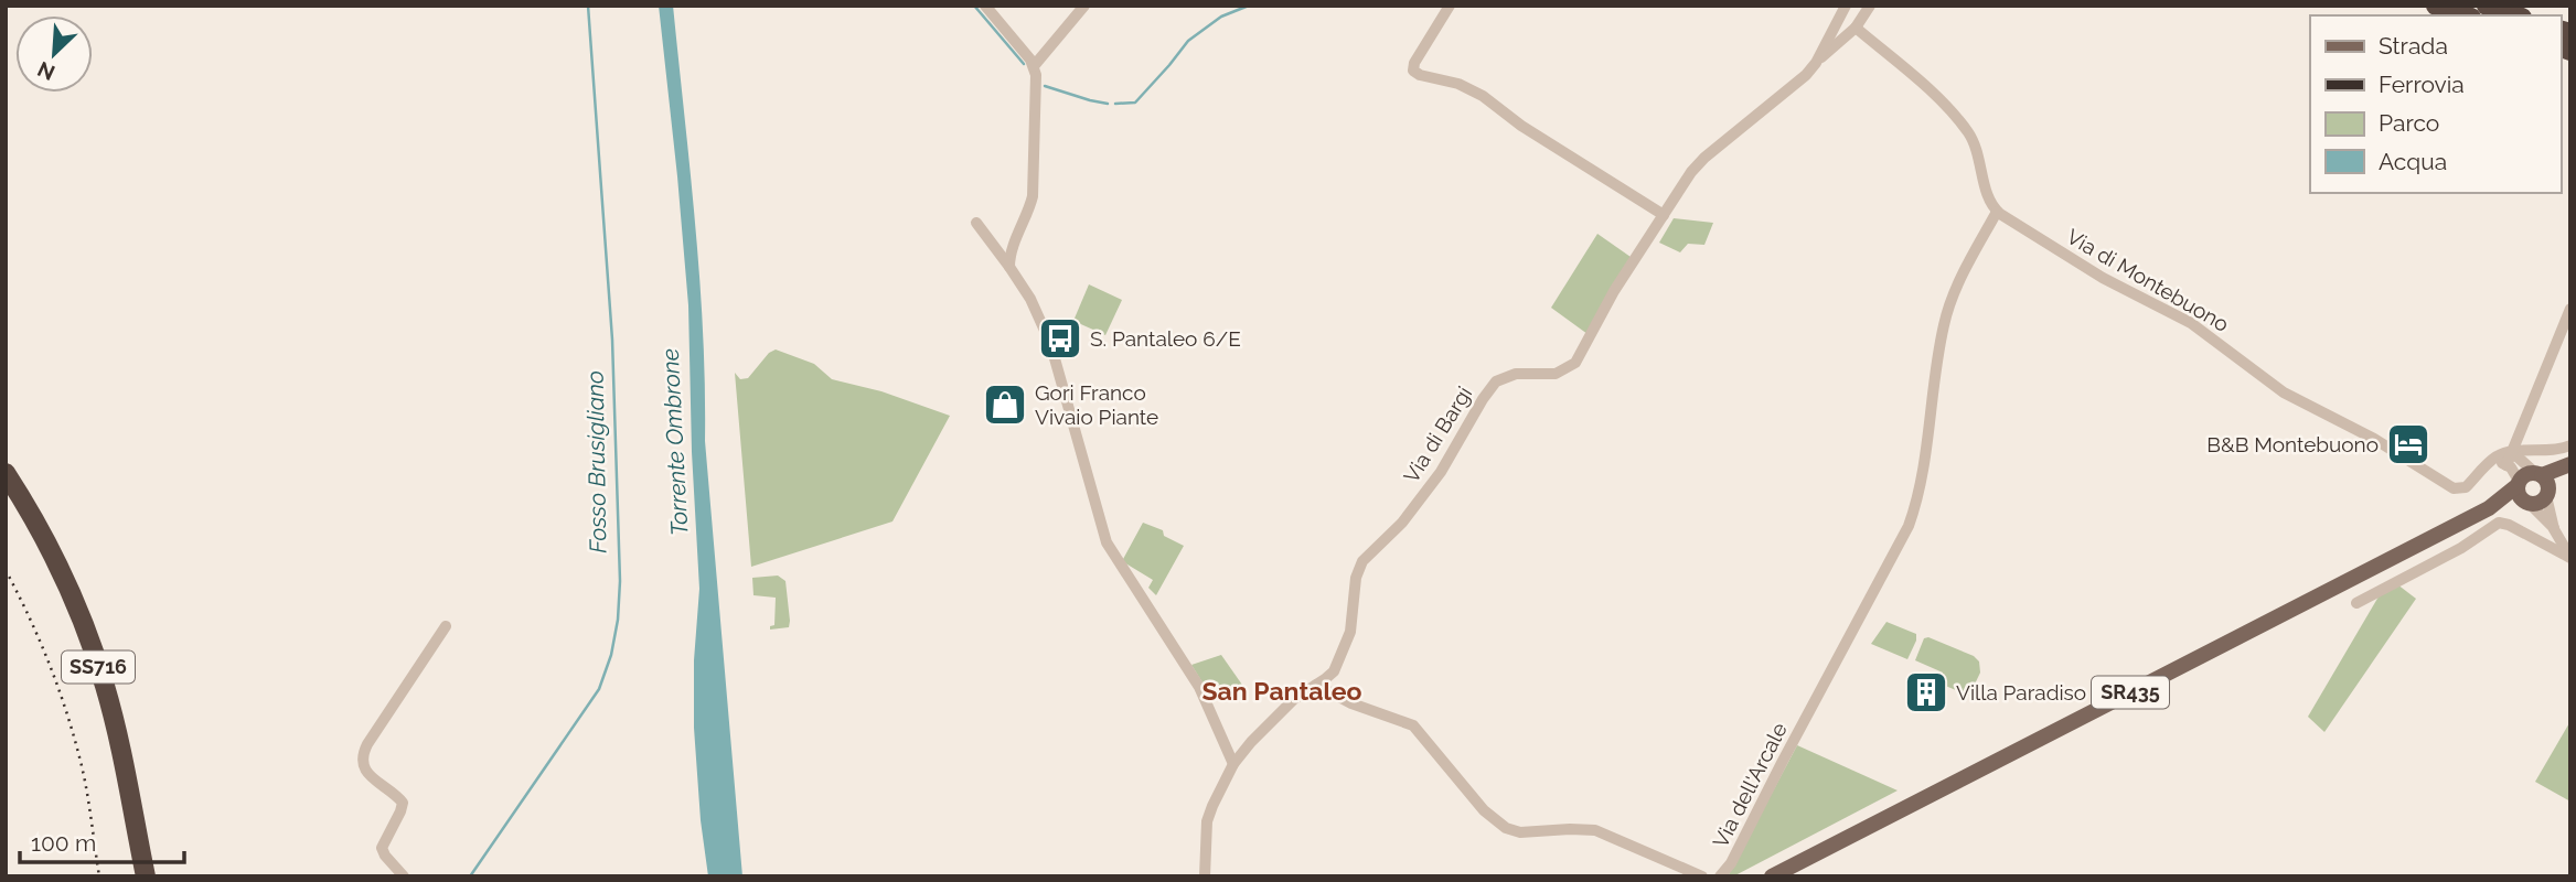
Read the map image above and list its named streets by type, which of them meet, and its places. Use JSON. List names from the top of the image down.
{
  "streets": {
    "highway": ["SS716"],
    "main road": ["SR435"],
    "street": ["Via di Montebuono", "Via di Bargi", "Via dell'Arcale"]
  },
  "crossings": [
    ["Via di Montebuono", "Via dell'Arcale"]
  ],
  "districts": ["San Pantaleo"],
  "water": ["Torrente Ombrone", "Fosso Brusigliano"],
  "places": {
    "bus stop": ["S. Pantaleo 6/E"],
    "shop": ["Gori Franco Vivaio Piante"],
    "hotel": ["B&B Montebuono"],
    "building": ["Villa Paradiso"]
  },
  "legend": [
    "Strada",
    "Ferrovia",
    "Parco",
    "Acqua"
  ],
  "scale_bar": "100 m",
  "north": "bottom left"
}
